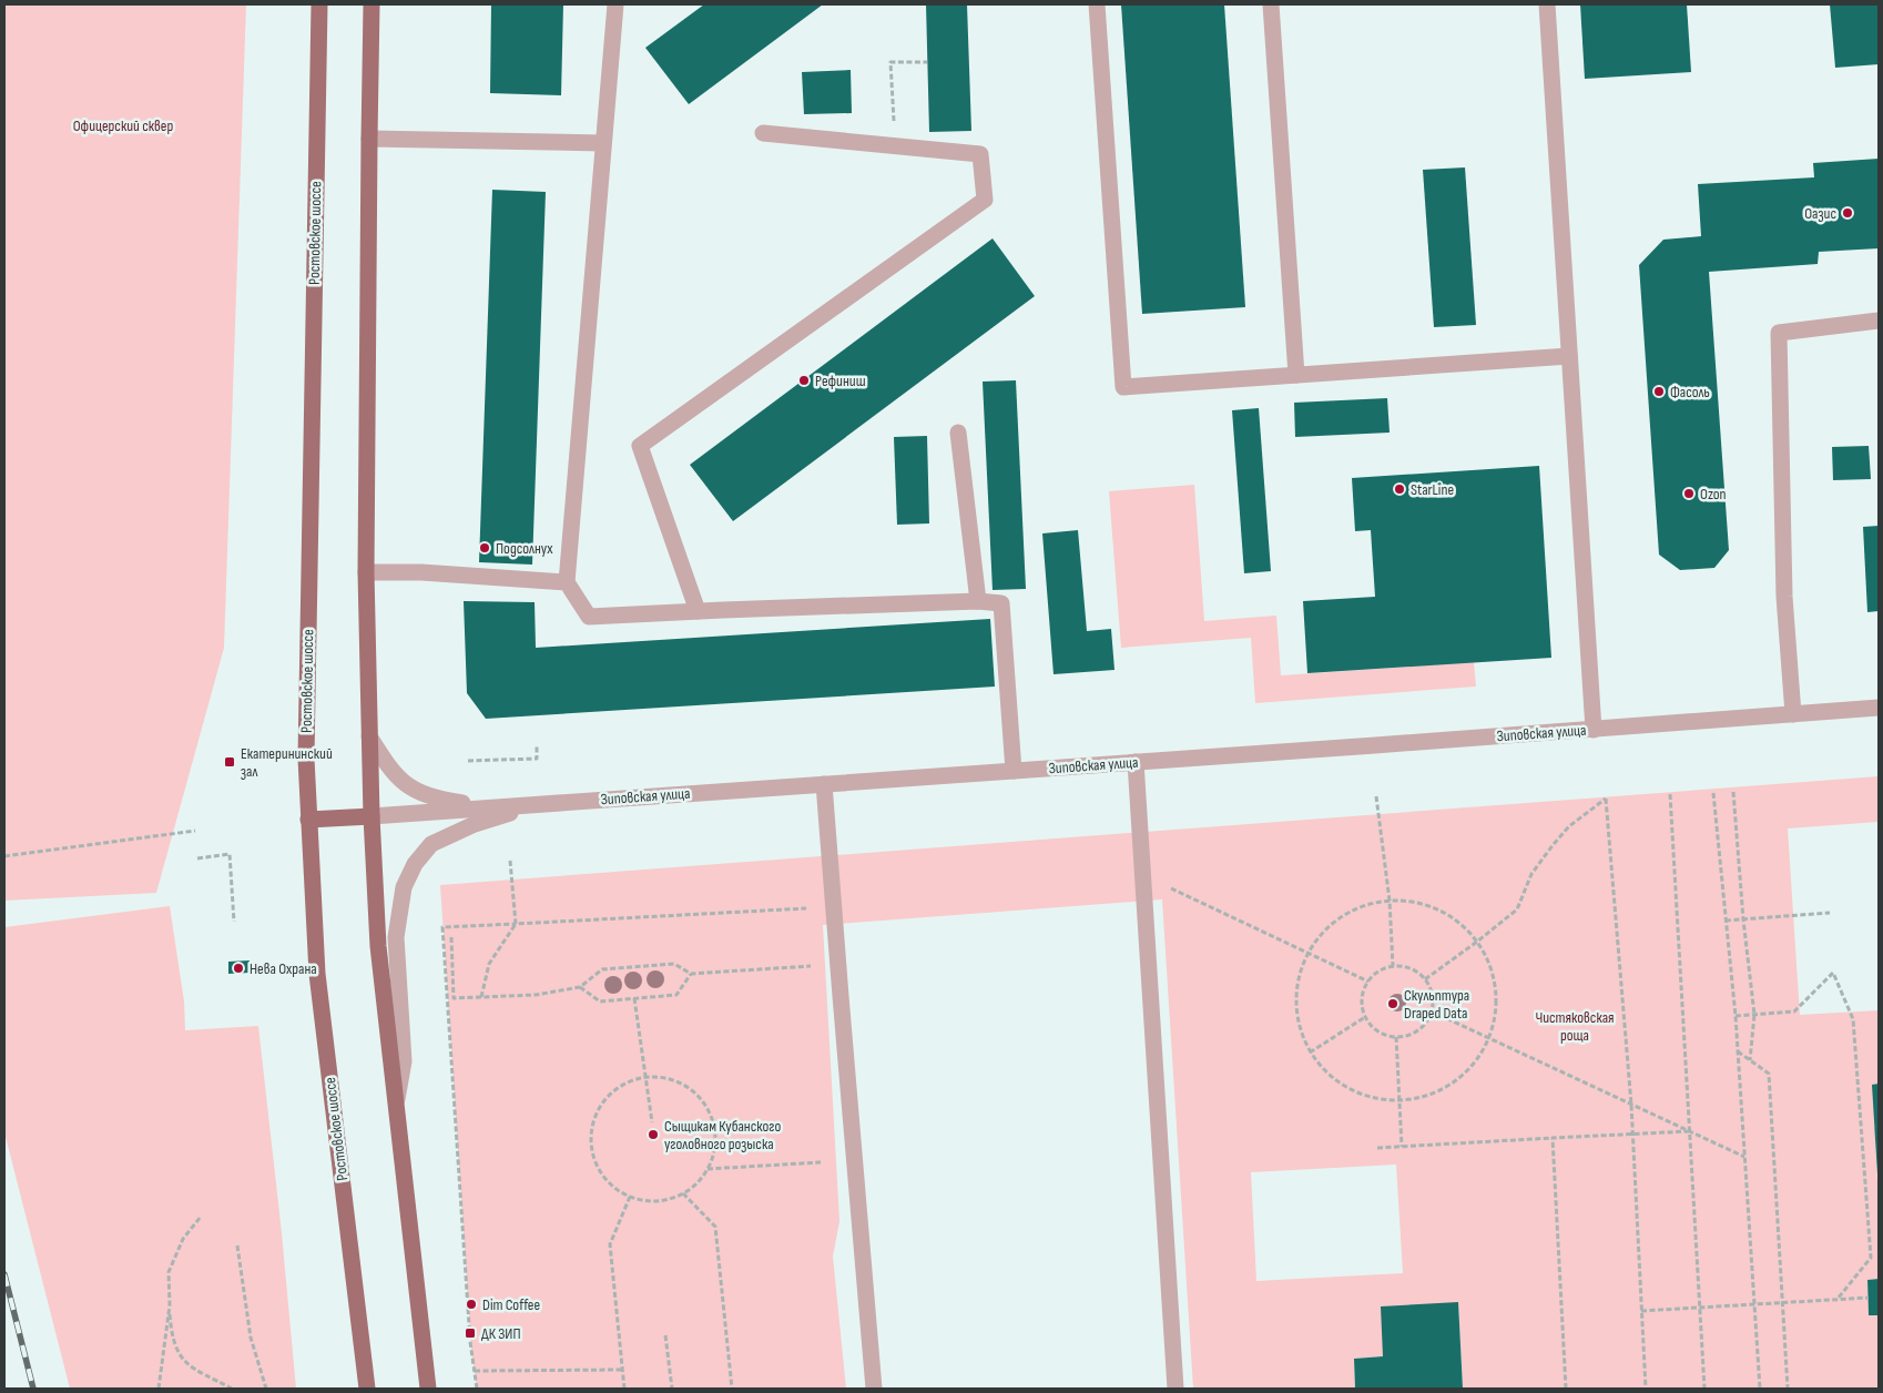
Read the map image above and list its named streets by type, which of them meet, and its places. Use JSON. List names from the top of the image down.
{
  "streets": {
    "main road": ["Ростовское шоссе", "Зиповская улица"]
  },
  "crossings": [
    ["Ростовское шоссе", "Зиповская улица"]
  ],
  "parks": ["Офицерский сквер", "Чистяковская роща"],
  "places": {
    "other": [
      "Оазис",
      "Рефиниш",
      "Фасоль",
      "StarLine",
      "Ozon",
      "Подсолнух",
      "Нева Охрана",
      "Скульптура Draped Data",
      "Сыщикам Кубанского уголовного розыска",
      "Dim Coffee"
    ],
    "transit": ["Екатерининский зал", "ДК ЗИП"]
  }
}
